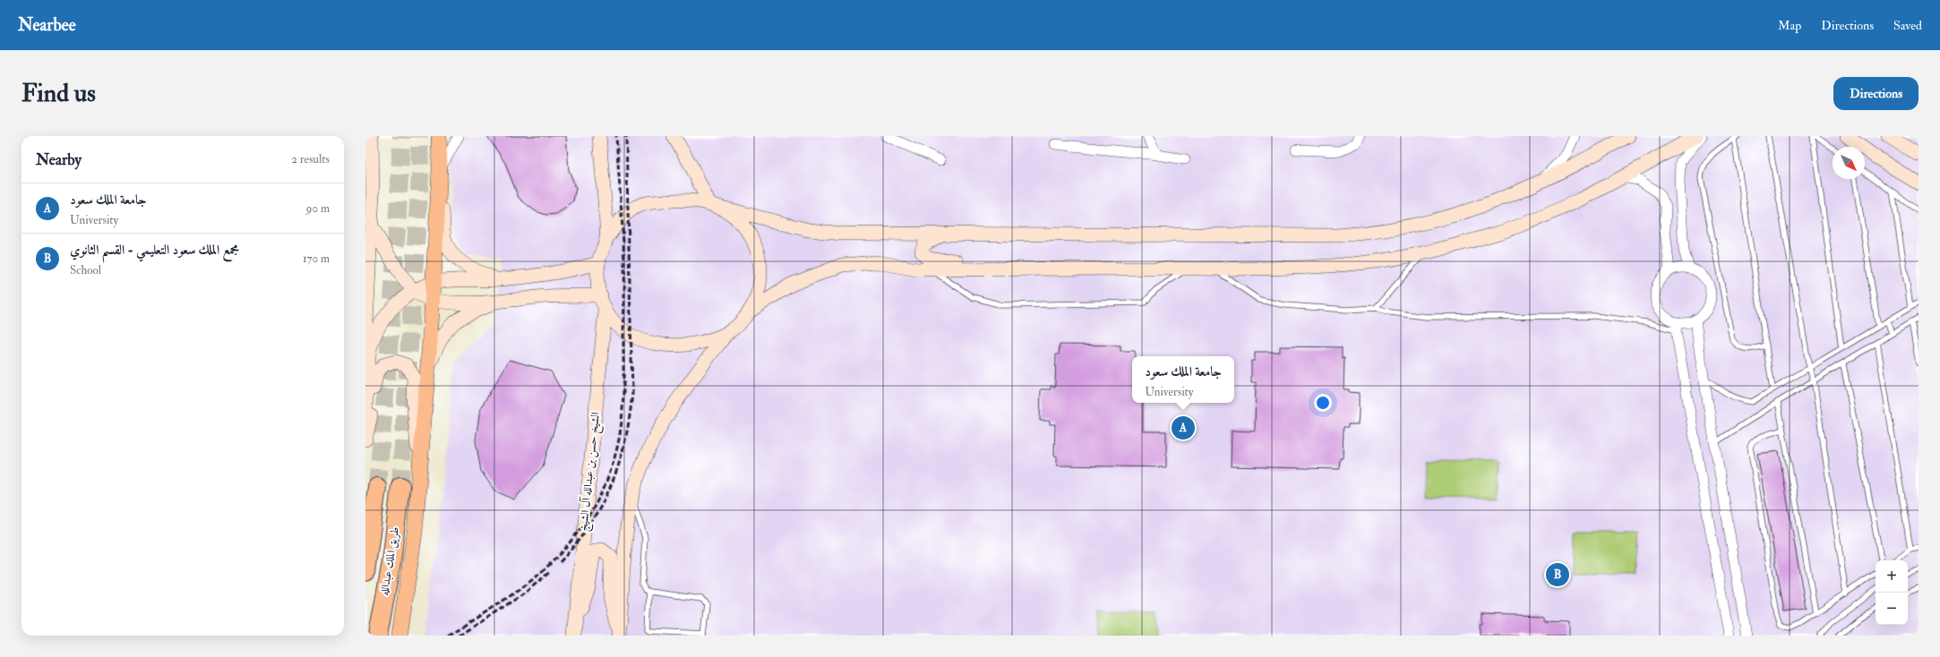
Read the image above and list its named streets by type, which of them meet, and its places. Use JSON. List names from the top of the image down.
{
  "streets": {
    "highway": ["طريق الملك عبدالله"],
    "main road": ["الشيخ حسن بن عبدالله آل الشيخ"]
  },
  "north": "bottom right",
  "page": {
    "header": "Nearbee",
    "nav": ["Map", "Directions", "Saved"],
    "buttons": "Directions",
    "title": "Find us",
    "heading": ["Nearby", "2 results"],
    "list": [
      {
        "mark": "A",
        "name": "جامعة الملك سعود",
        "note": "University",
        "value": "90 m"
      },
      {
        "mark": "B",
        "name": "مجمع الملك سعود التعليمي - القسم الثانوي",
        "note": "School",
        "value": "170 m"
      }
    ],
    "popup": ["جامعة الملك سعود", "University"],
    "pins": ["A", "B"],
    "map_buttons": ["+", "−"]
  }
}
